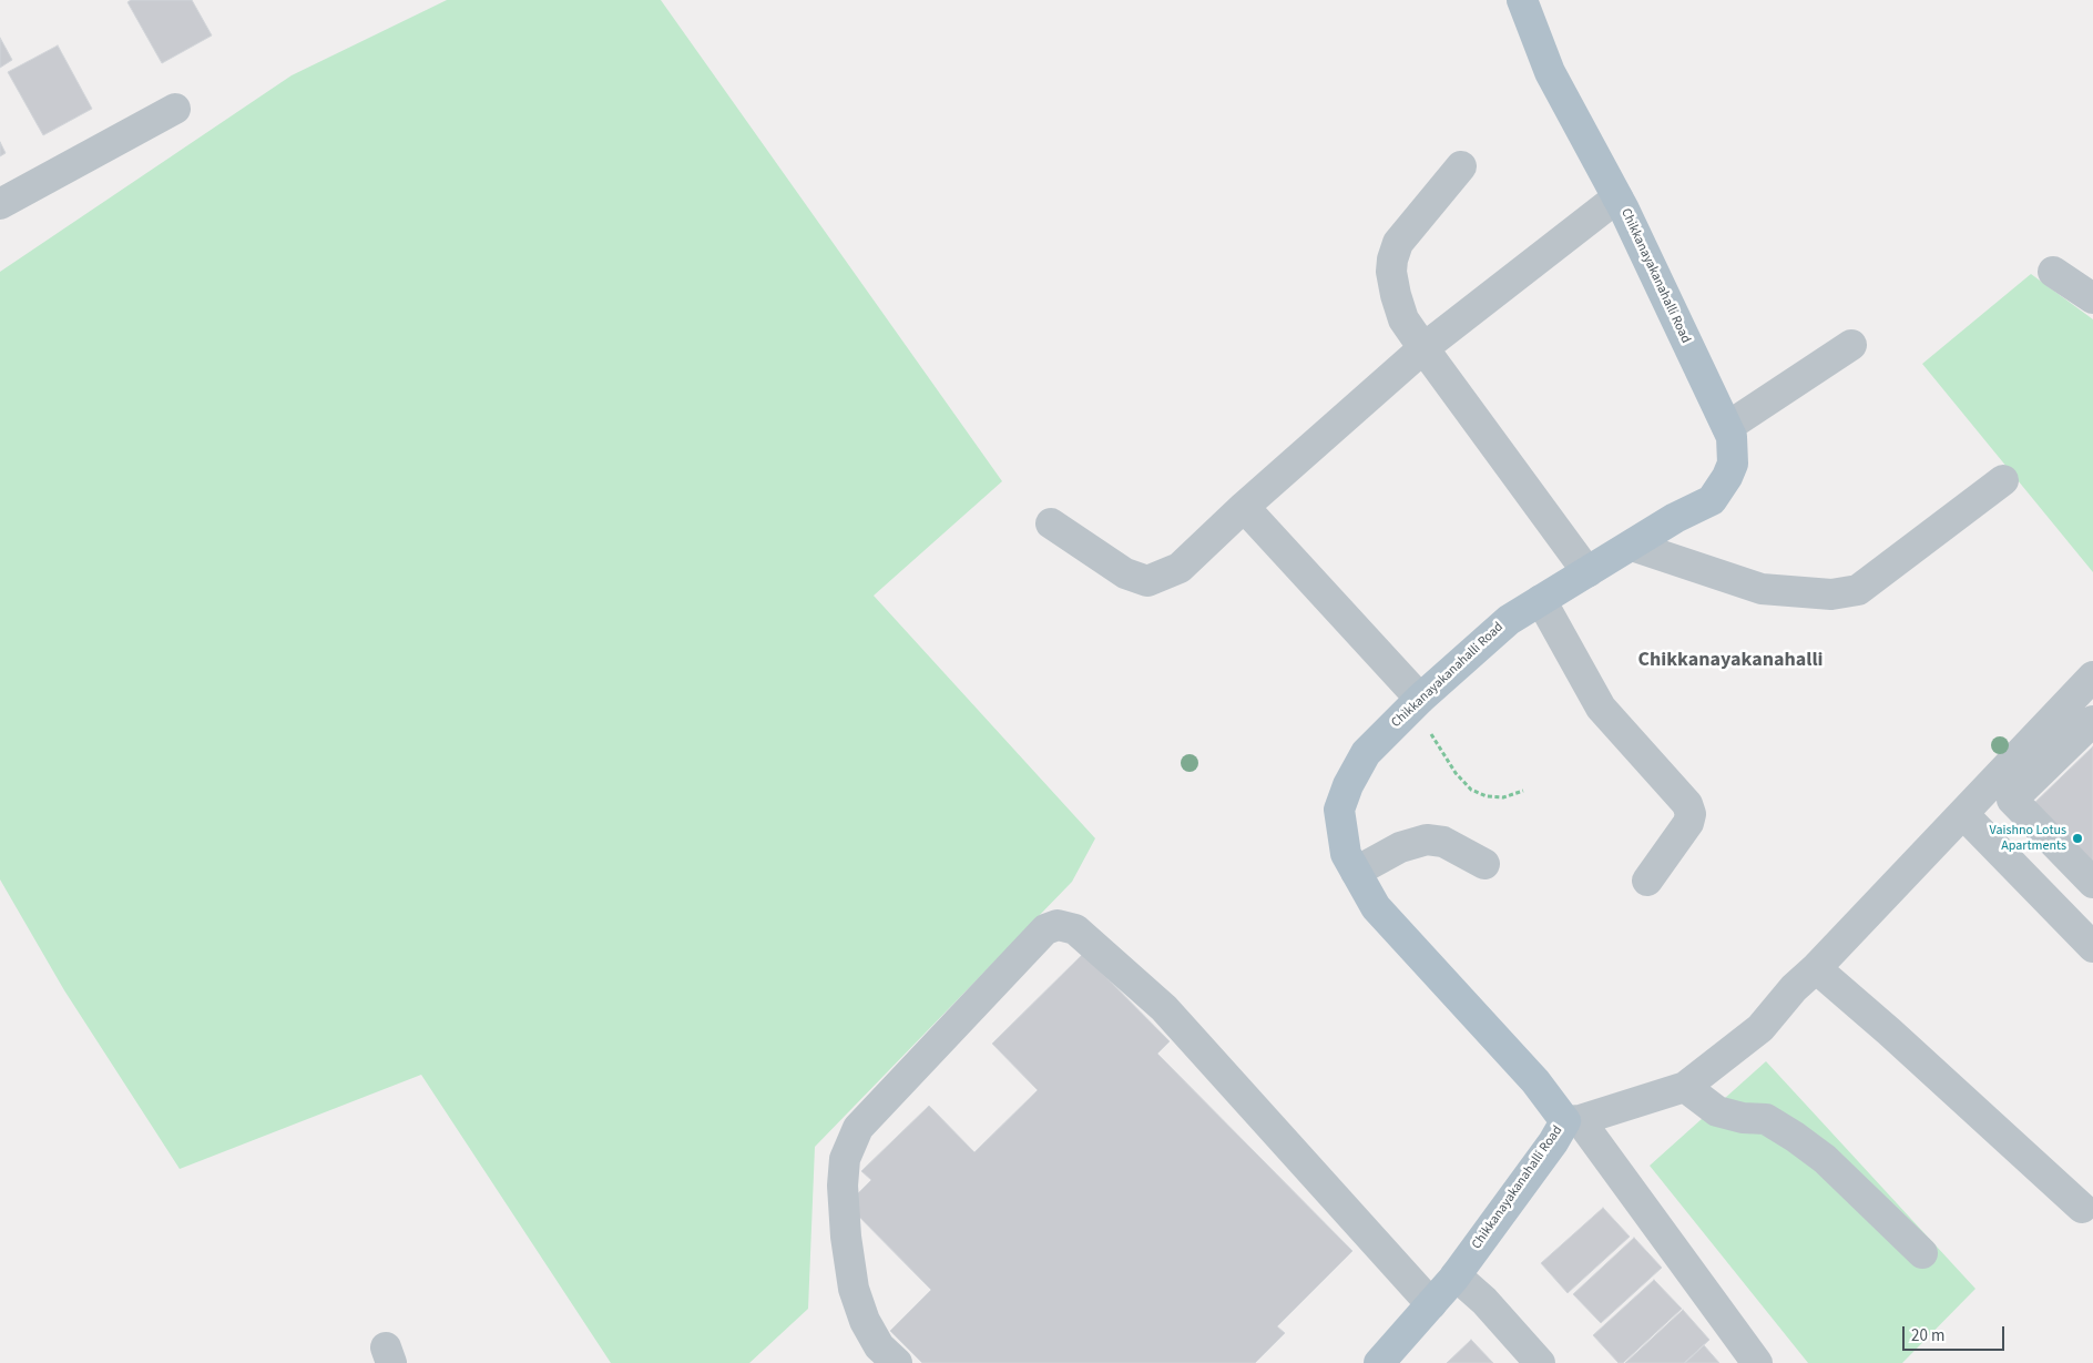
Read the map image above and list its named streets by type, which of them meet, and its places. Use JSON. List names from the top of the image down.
{
  "streets": {
    "main road": ["Chikkanayakanahalli Road"]
  },
  "districts": ["Chikkanayakanahalli"],
  "places": ["Vaishno Lotus Apartments"],
  "scale_bar": "20 m"
}
